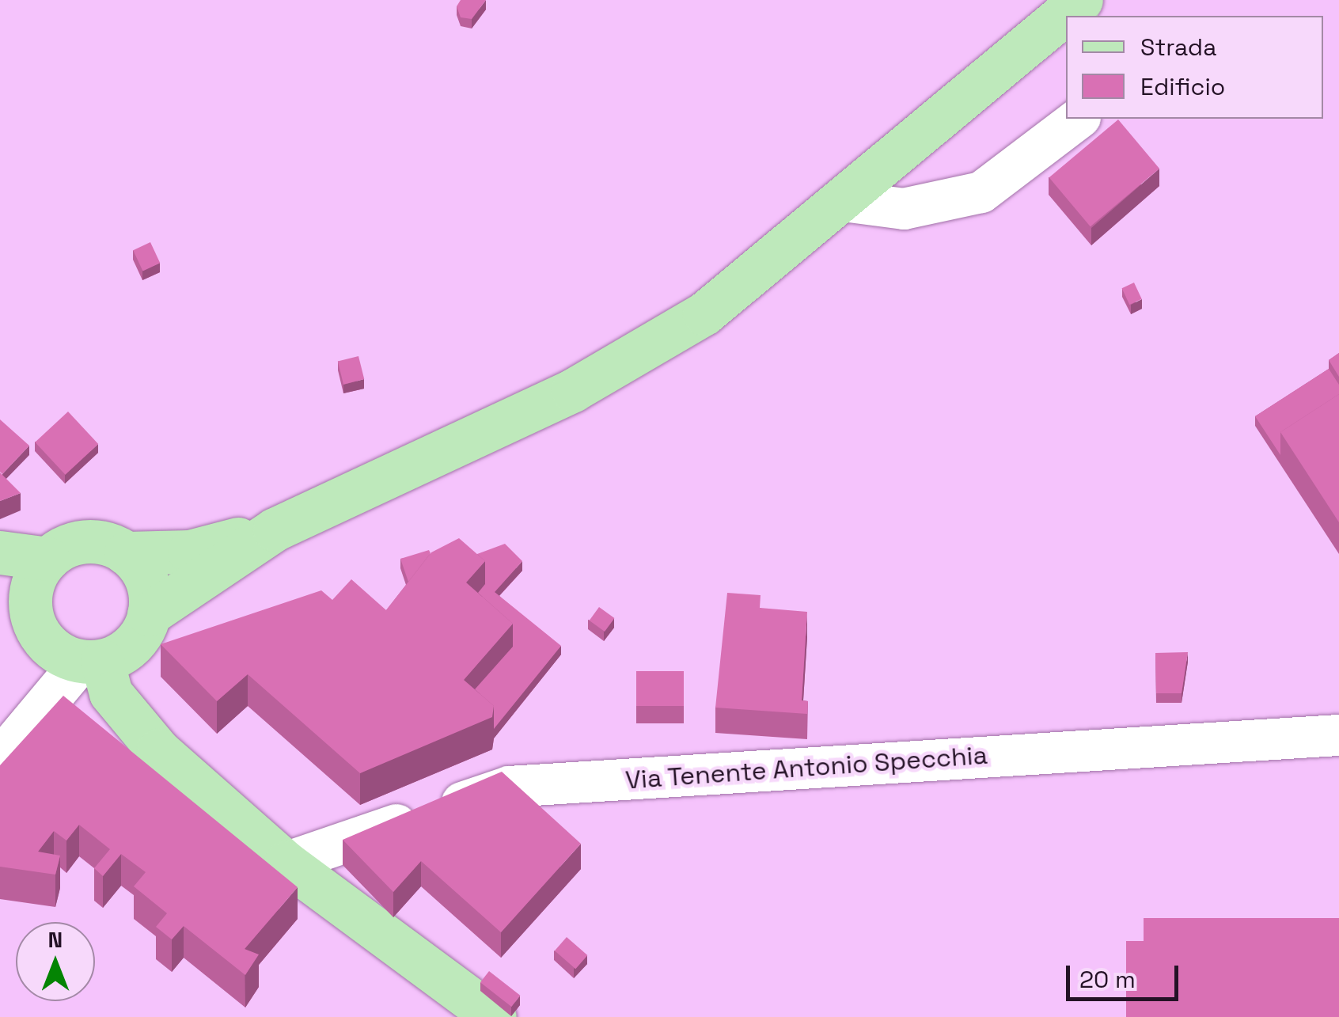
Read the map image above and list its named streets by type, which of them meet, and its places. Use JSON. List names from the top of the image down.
{
  "streets": {
    "street": ["Via Tenente Antonio Specchia"]
  },
  "legend": ["Strada", "Edificio"],
  "scale_bar": "20 m",
  "north": "top"
}
